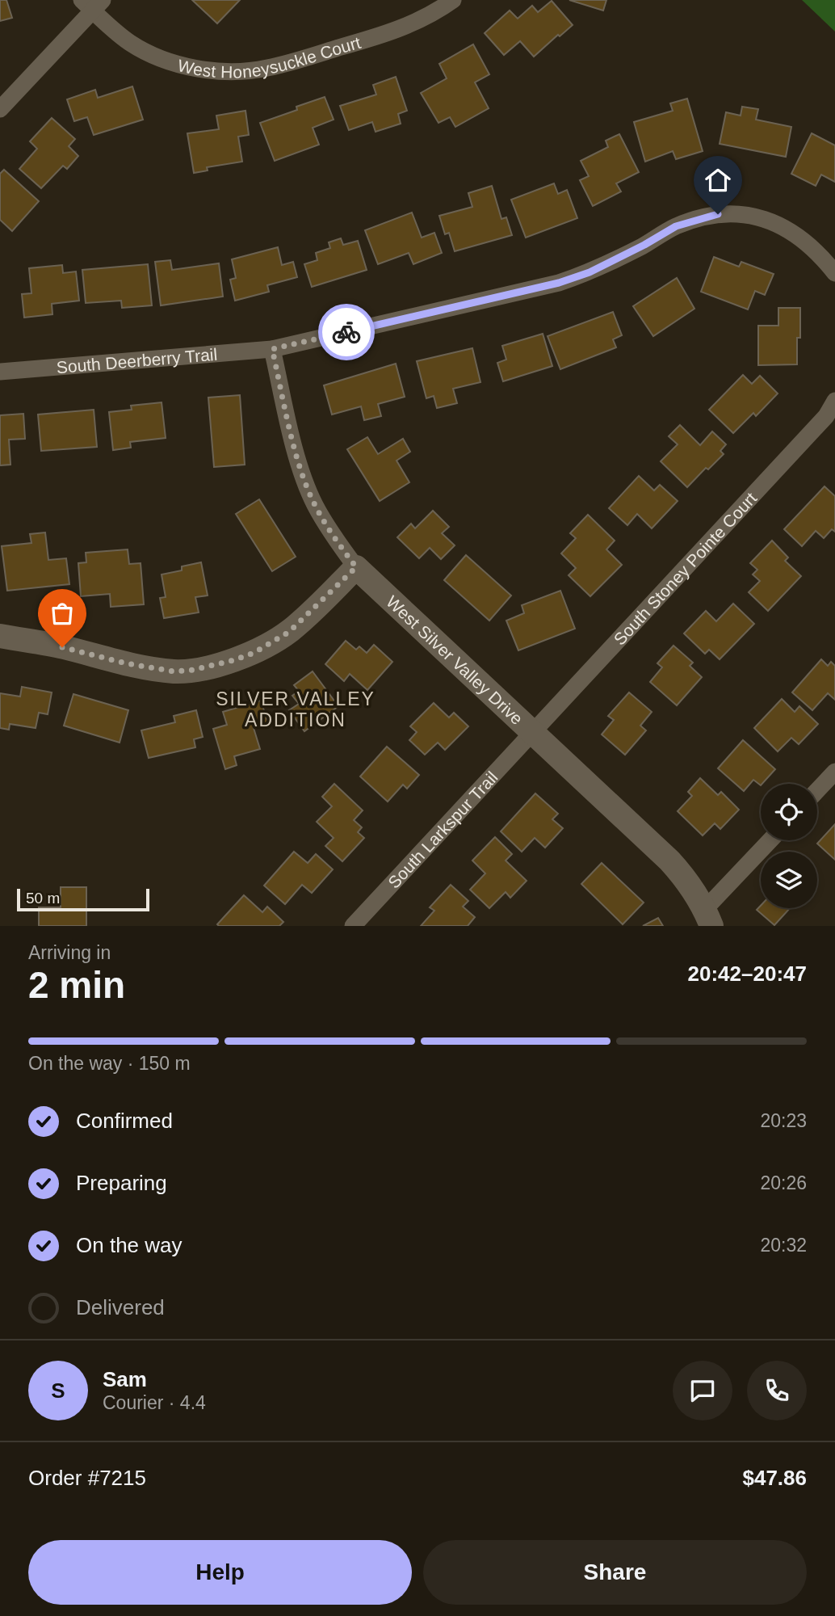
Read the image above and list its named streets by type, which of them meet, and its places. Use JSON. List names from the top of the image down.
{
  "streets": {
    "street": [
      "West Honeysuckle Court",
      "South Deerberry Trail",
      "South Stoney Pointe Court",
      "West Silver Valley Drive",
      "South Larkspur Trail"
    ]
  },
  "crossings": [
    ["South Deerberry Trail", "West Silver Valley Drive"],
    ["South Stoney Pointe Court", "West Silver Valley Drive"],
    ["South Stoney Pointe Court", "South Larkspur Trail"],
    ["West Silver Valley Drive", "South Larkspur Trail"]
  ],
  "districts": ["SILVER VALLEY ADDITION"],
  "scale_bar": "50 m",
  "page": {
    "scale": "50 m",
    "heading": ["2 min", "Arriving in", "20:42–20:47"],
    "panel": [
      "Sam",
      "Courier · 4.4",
      "Order #7215",
      "$47.86"
    ],
    "bar": "On the way · 150 m",
    "list": [
      ["Confirmed", "20:23"],
      ["Preparing", "20:26"],
      ["On the way", "20:32"],
      "Delivered"
    ],
    "round": "S",
    "buttons": ["Help", "Share"]
  }
}
